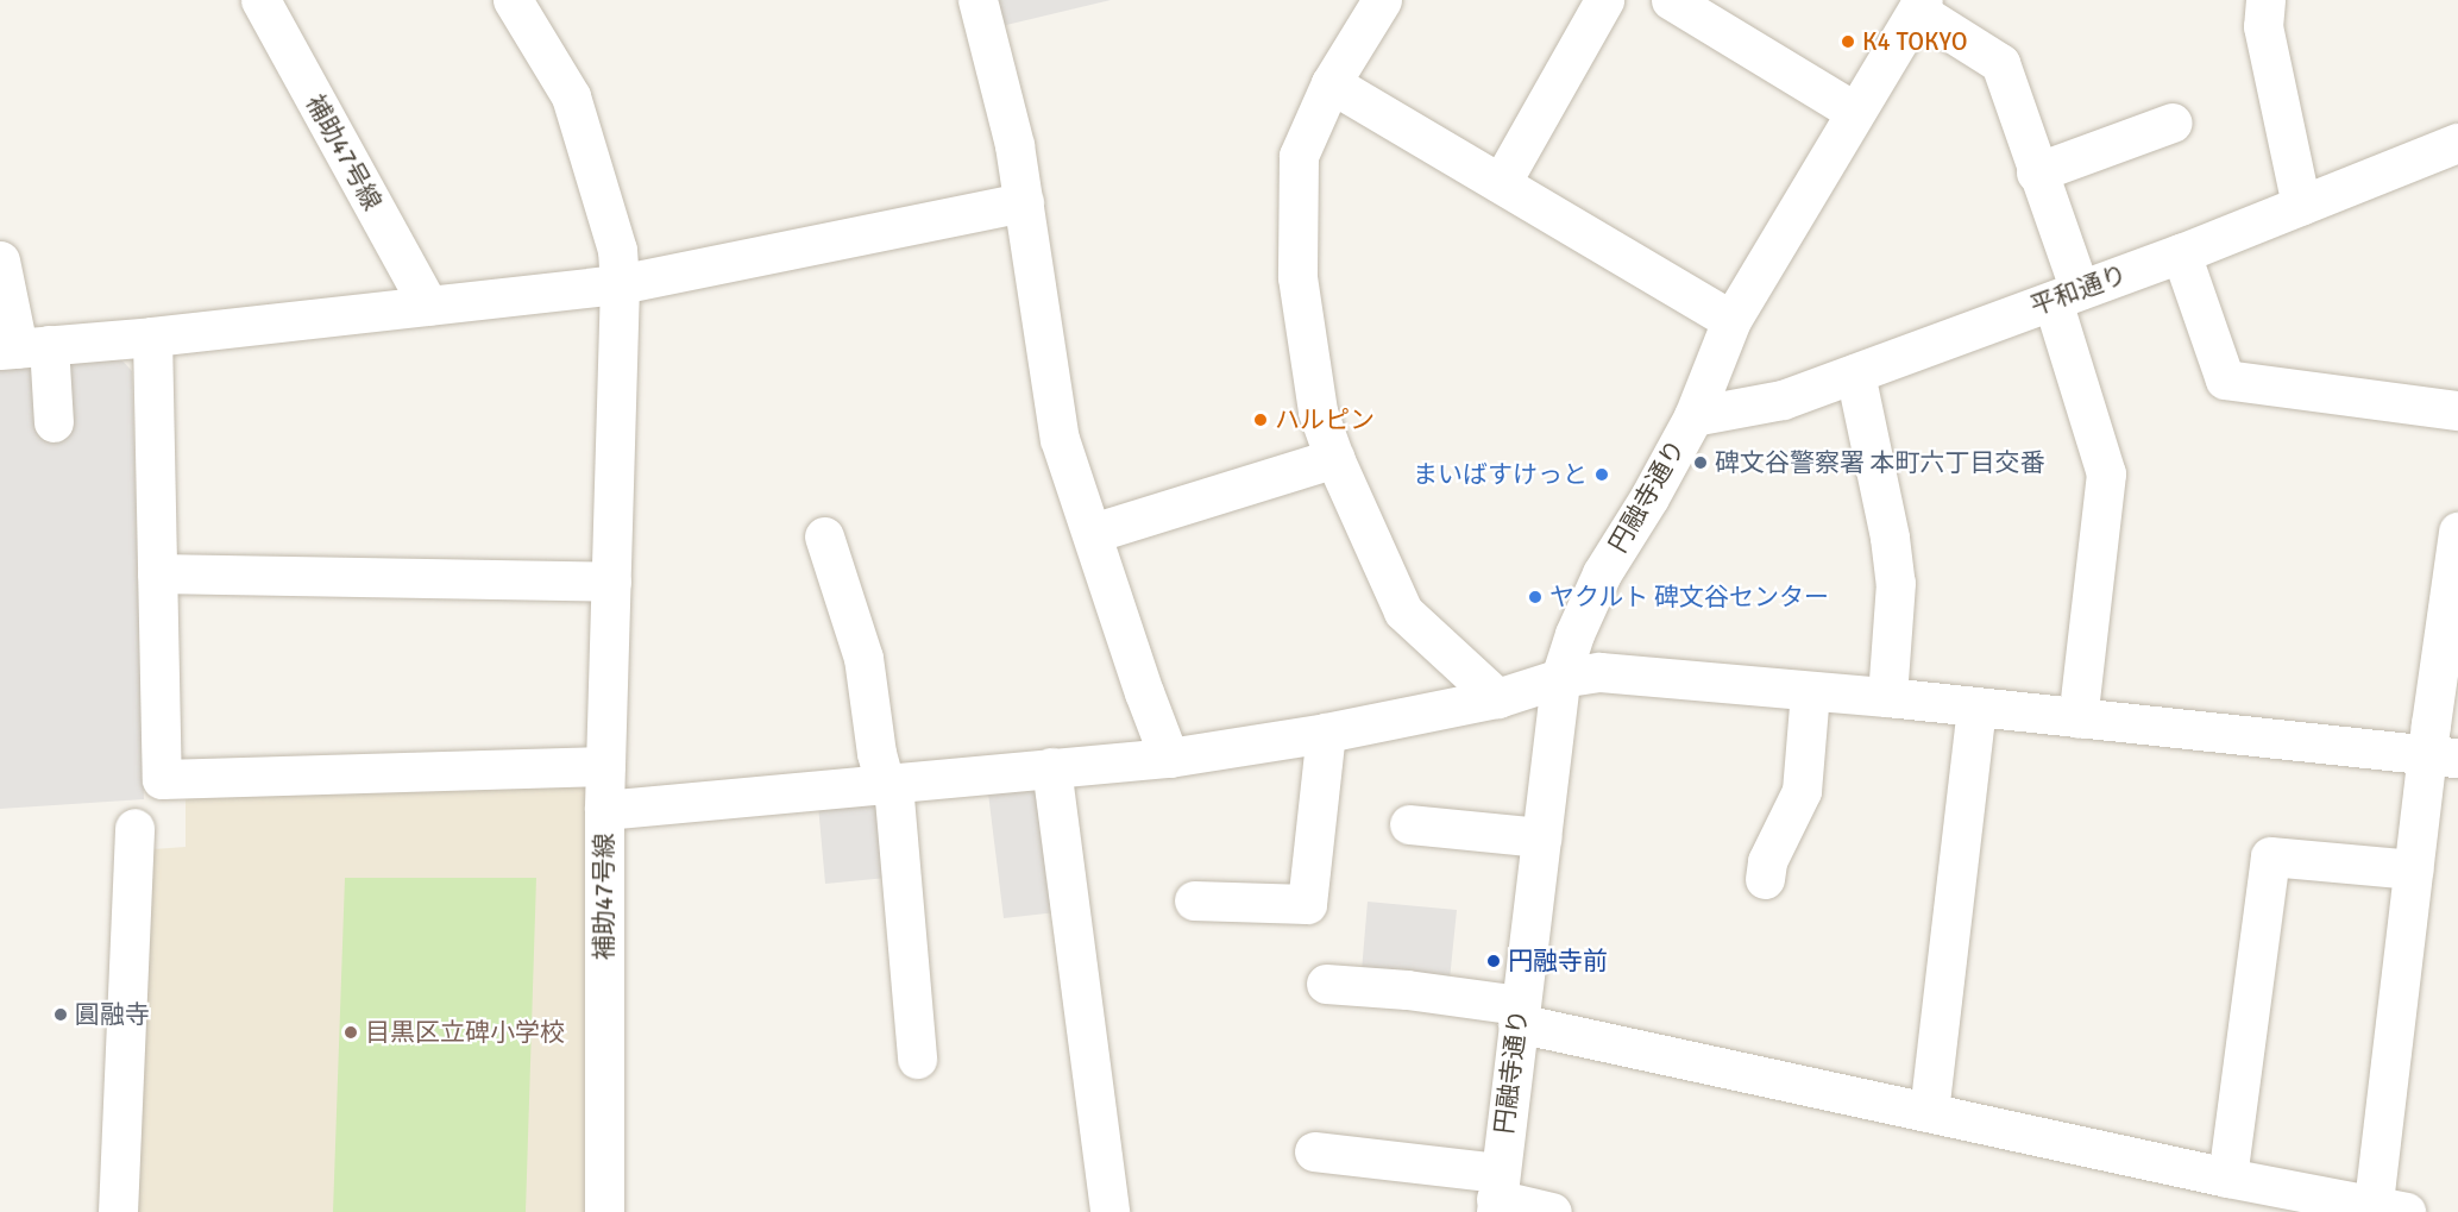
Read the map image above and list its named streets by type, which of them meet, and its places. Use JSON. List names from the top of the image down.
{
  "streets": {
    "street": ["補助47号線", "平和通り", "円融寺通り"]
  },
  "crossings": [
    ["平和通り", "円融寺通り"]
  ],
  "places": [
    "K4 TOKYO",
    "ハルピン",
    "碑文谷警察署 本町六丁目交番",
    "まいばすけっと",
    "ヤクルト 碑文谷センター",
    "円融寺前",
    "圓融寺",
    "目黒区立碑小学校"
  ]
}
